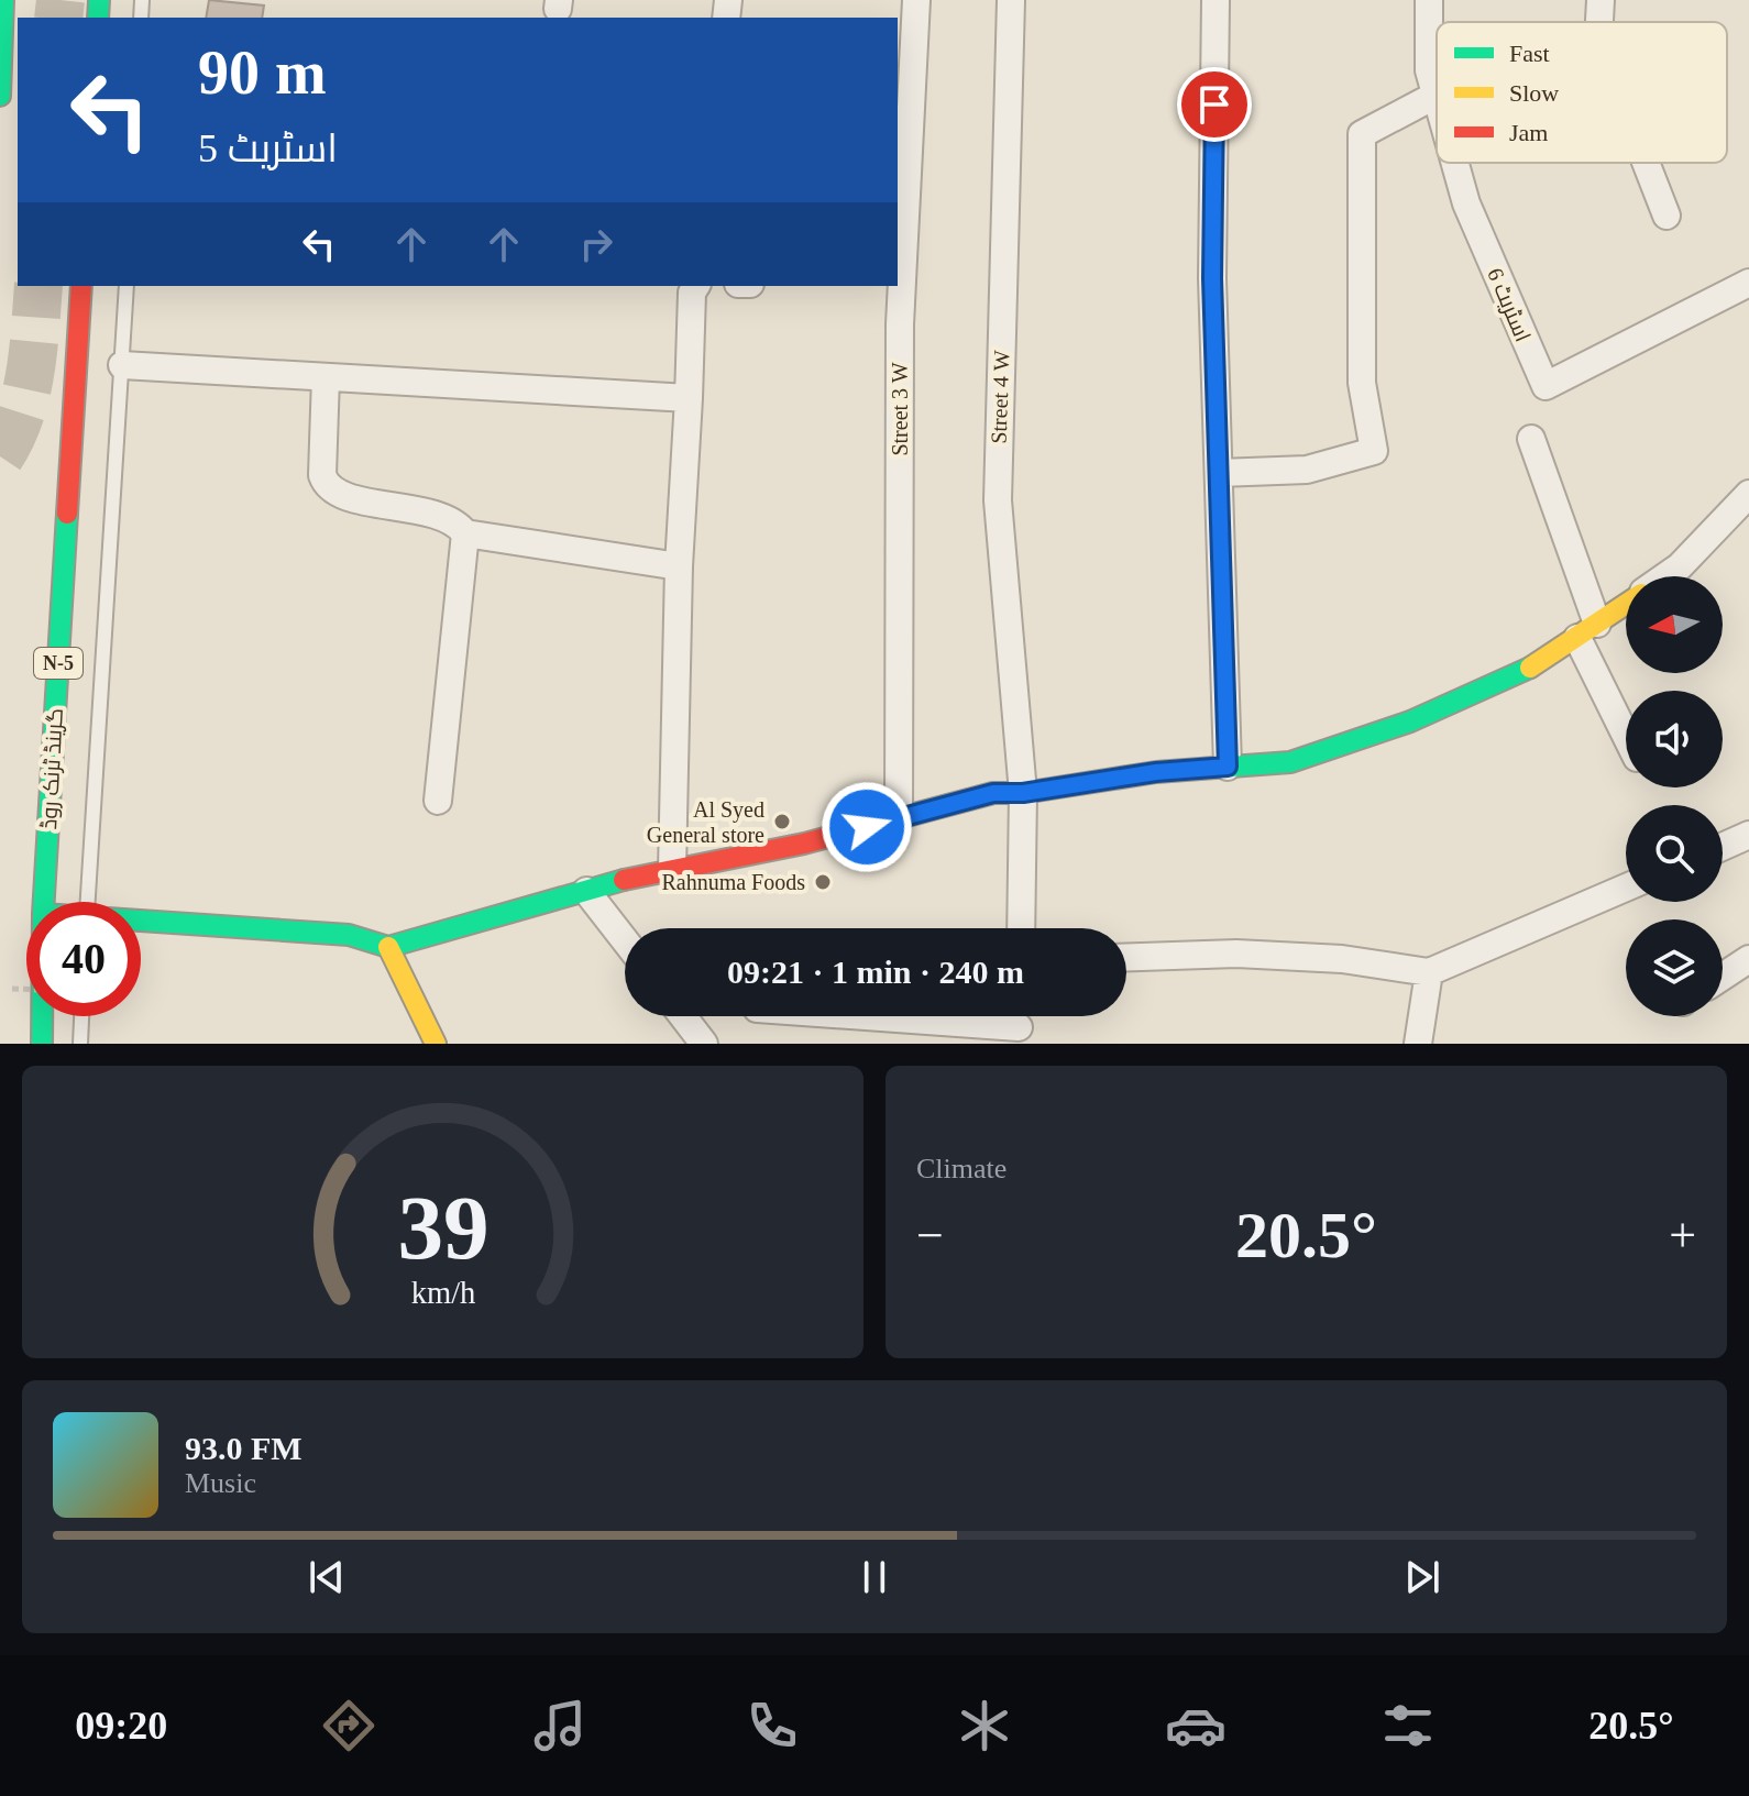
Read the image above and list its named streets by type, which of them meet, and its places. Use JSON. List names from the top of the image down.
{
  "streets": {
    "main road": ["N-5", "گرینڈ ٹرنک روڈ"],
    "street": ["اسٹریٹ 6", "Street 4 W", "Street 3 W"]
  },
  "places": ["Al Syed General store", "Rahnuma Foods"],
  "legend": ["Fast", "Slow", "Jam"],
  "north": "left",
  "page": {
    "turn": ["90 m", "اسٹریٹ 5"],
    "limit": "40",
    "trip": "09:21 · 1 min · 240 m",
    "tile": "Climate",
    "heat": ["−", "20.5°", "+"],
    "song": ["93.0 FM", "Music"],
    "tabs": ["09:20", "20.5°"],
    "gauge": ["39", "km/h"]
  }
}
